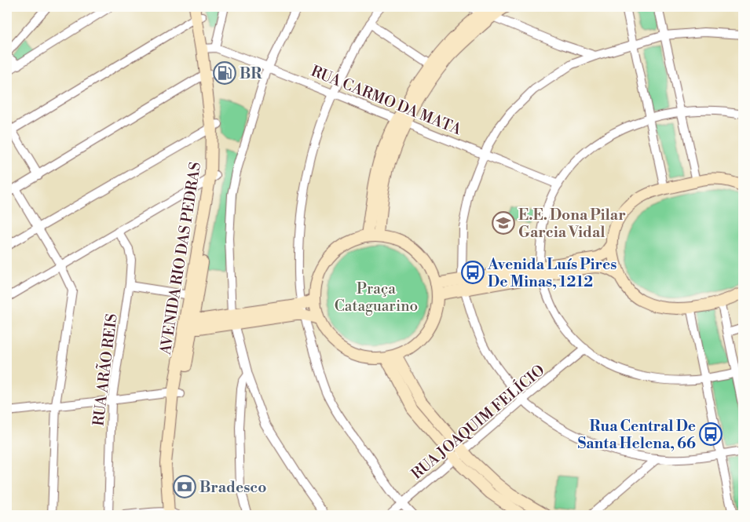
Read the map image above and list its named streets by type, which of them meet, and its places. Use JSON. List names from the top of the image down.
{
  "streets": {
    "main road": ["AVENIDA RIO DAS PEDRAS"],
    "street": ["RUA CARMO DA MATA", "RUA ARÃO REIS", "RUA JOAQUIM FELÍCIO"]
  },
  "crossings": [
    ["RUA CARMO DA MATA", "AVENIDA RIO DAS PEDRAS"]
  ],
  "parks": ["Praça Cataguarino"],
  "places": {
    "fuel station": ["BR"],
    "school or university": ["E.E. Dona Pilar Garcia Vidal"],
    "bus stop": ["Avenida Luís Pires De Minas, 1212", "Rua Central De Santa Helena, 66"],
    "bank": ["Bradesco"]
  }
}
